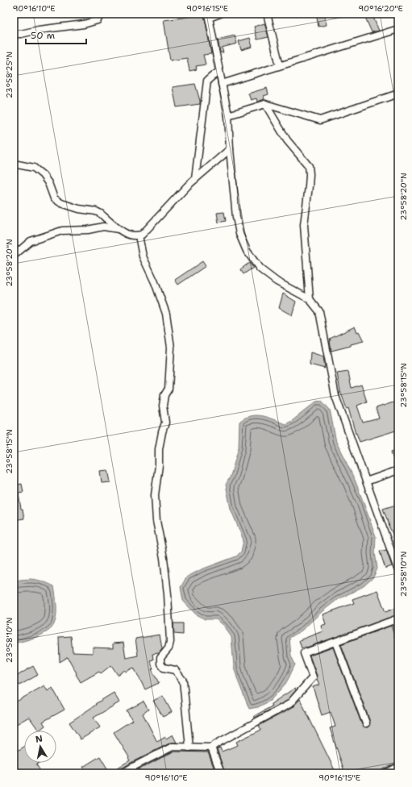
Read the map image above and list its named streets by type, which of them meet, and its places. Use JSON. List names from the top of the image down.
{
  "scale_bar": "50 m",
  "north": "top",
  "coordinates": [
    "90°16'10\"E",
    "90°16'15\"E",
    "90°16'20\"E",
    "23°58'25\"N",
    "23°58'20\"N",
    "23°58'15\"N",
    "23°58'10\"N"
  ]
}
